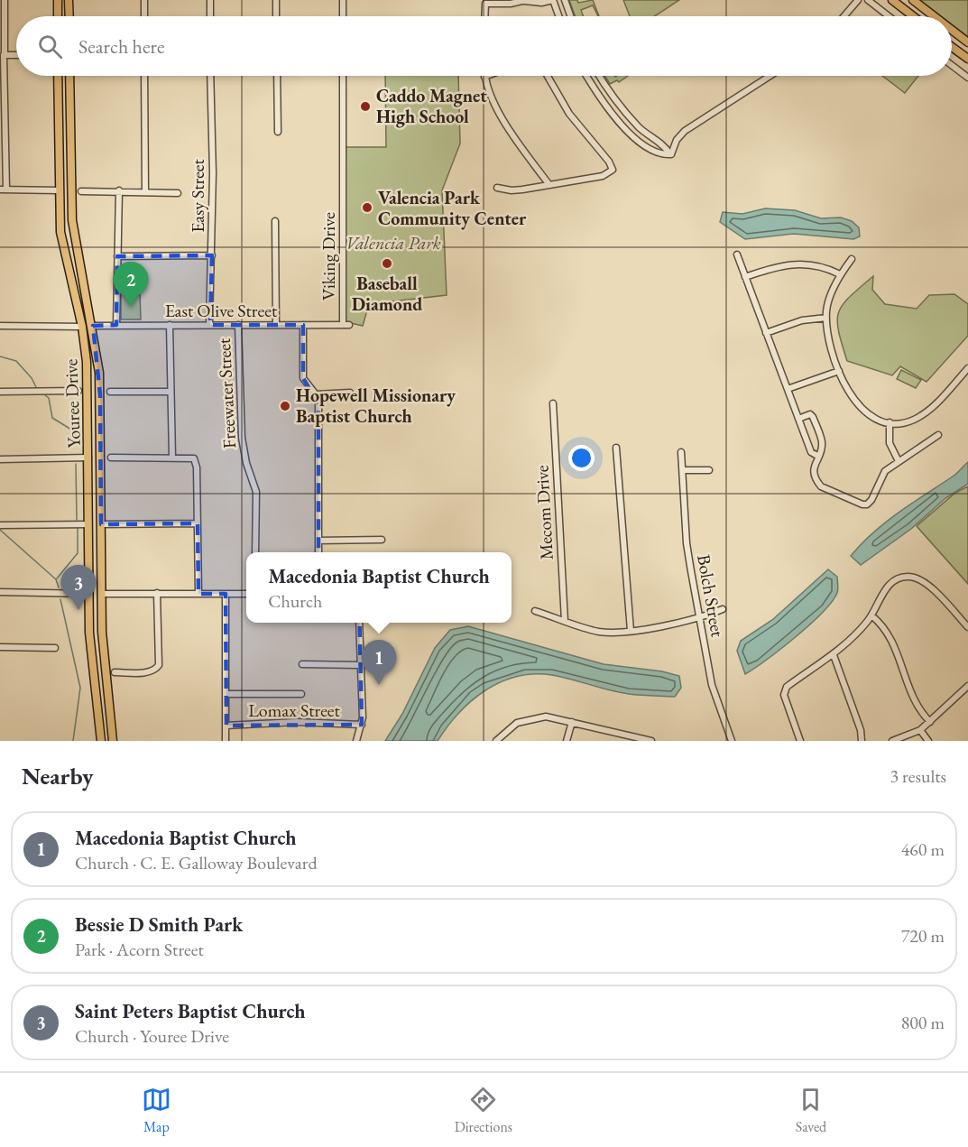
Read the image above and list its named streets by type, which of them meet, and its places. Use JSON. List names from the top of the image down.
{
  "streets": {
    "main road": ["Youree Drive"],
    "street": [
      "Easy Street",
      "Viking Drive",
      "East Olive Street",
      "Freewater Street",
      "Mecom Drive",
      "Bolch Street",
      "Lomax Street"
    ]
  },
  "crossings": [
    ["Easy Street", "East Olive Street"],
    ["Viking Drive", "East Olive Street"],
    ["East Olive Street", "Freewater Street"],
    ["East Olive Street", "Youree Drive"]
  ],
  "parks": ["Valencia Park"],
  "places": [
    "Caddo Magnet High School",
    "Valencia Park Community Center",
    "Baseball Diamond",
    "Hopewell Missionary Baptist Church"
  ],
  "page": {
    "search": "Search here",
    "pins": ["2", "3", "1"],
    "popup": ["Macedonia Baptist Church", "Church"],
    "heading": ["Nearby", "3 results"],
    "list": [
      {
        "mark": "1",
        "name": "Macedonia Baptist Church",
        "note": "Church · C. E. Galloway Boulevard",
        "value": "460 m"
      },
      {
        "mark": "2",
        "name": "Bessie D Smith Park",
        "note": "Park · Acorn Street",
        "value": "720 m"
      },
      {
        "mark": "3",
        "name": "Saint Peters Baptist Church",
        "note": "Church · Youree Drive",
        "value": "800 m"
      }
    ],
    "nav": ["Map", "Directions", "Saved"]
  }
}
